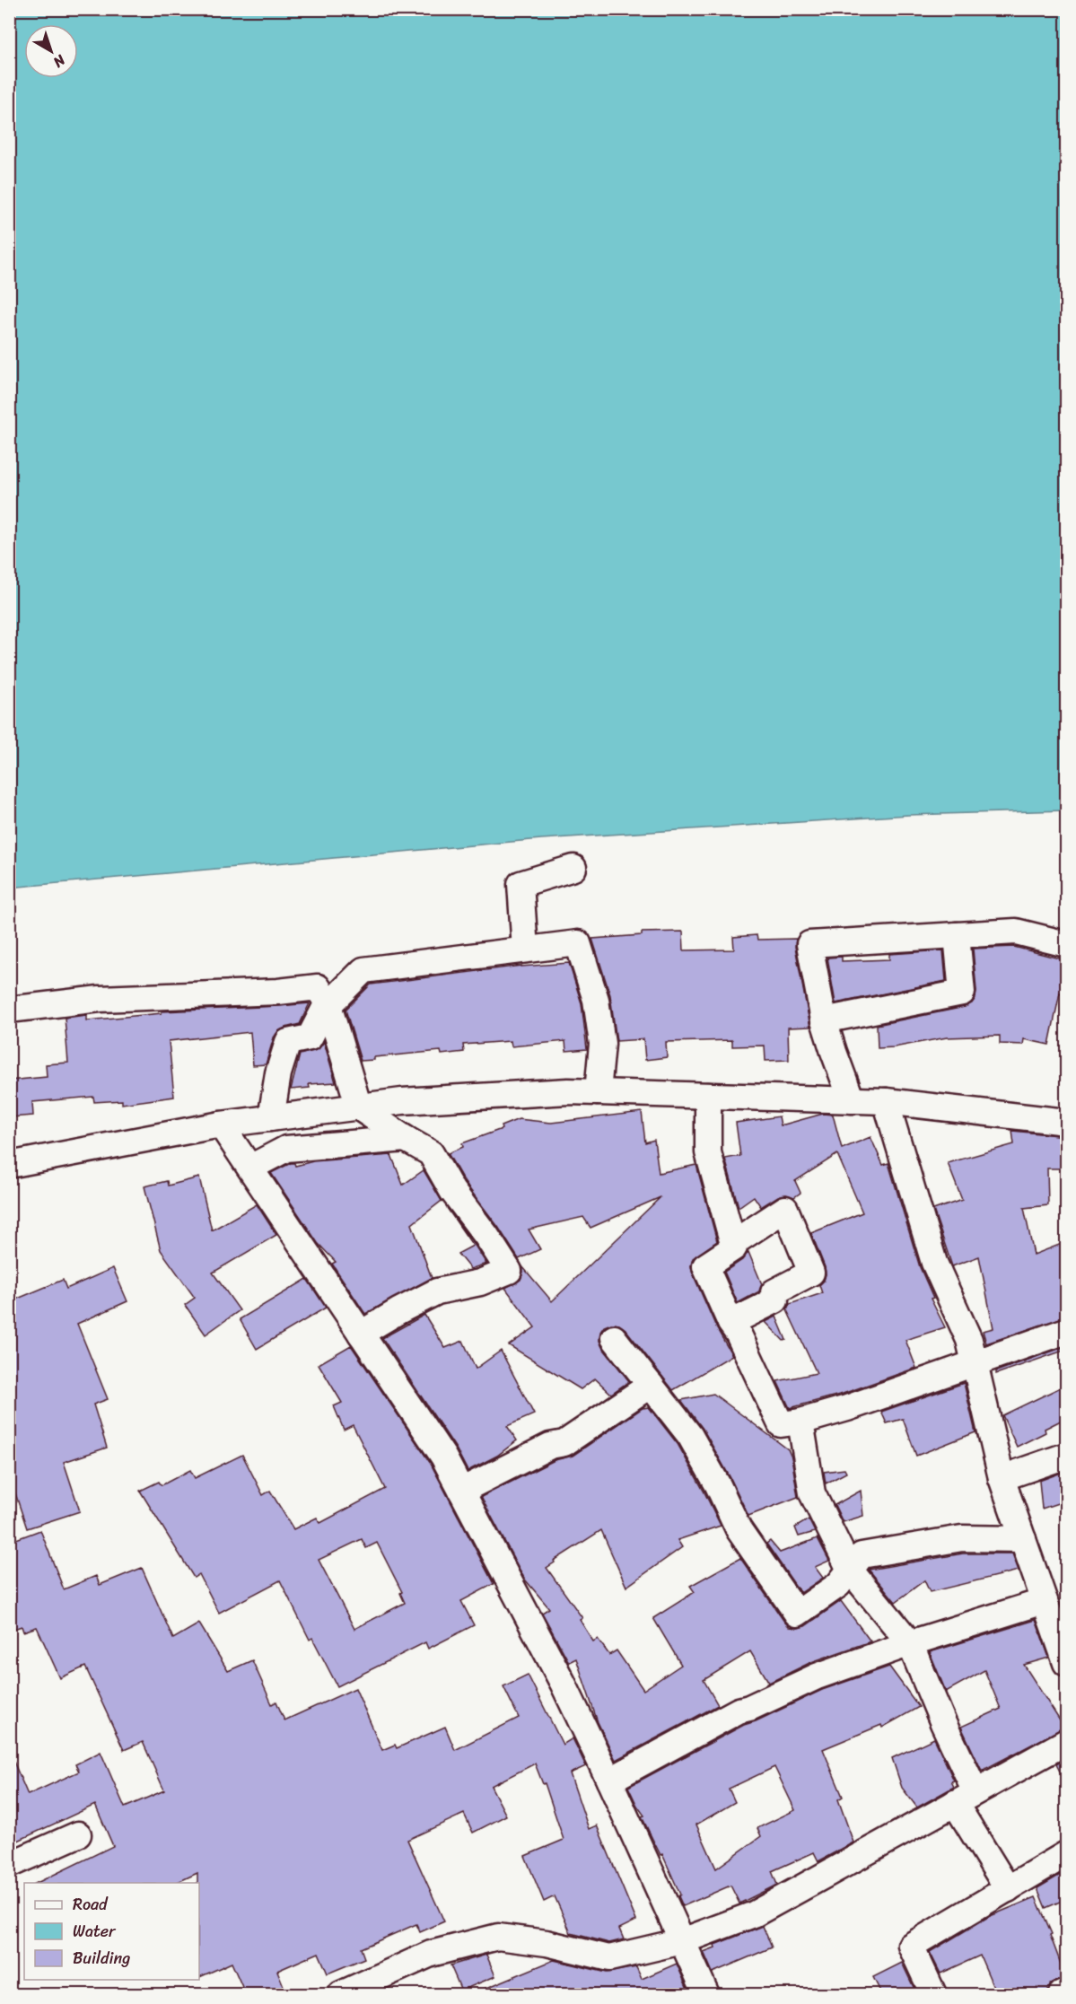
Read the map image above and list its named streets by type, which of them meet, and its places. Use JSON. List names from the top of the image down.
{
  "legend": ["Road", "Water", "Building"],
  "north": "bottom right"
}
